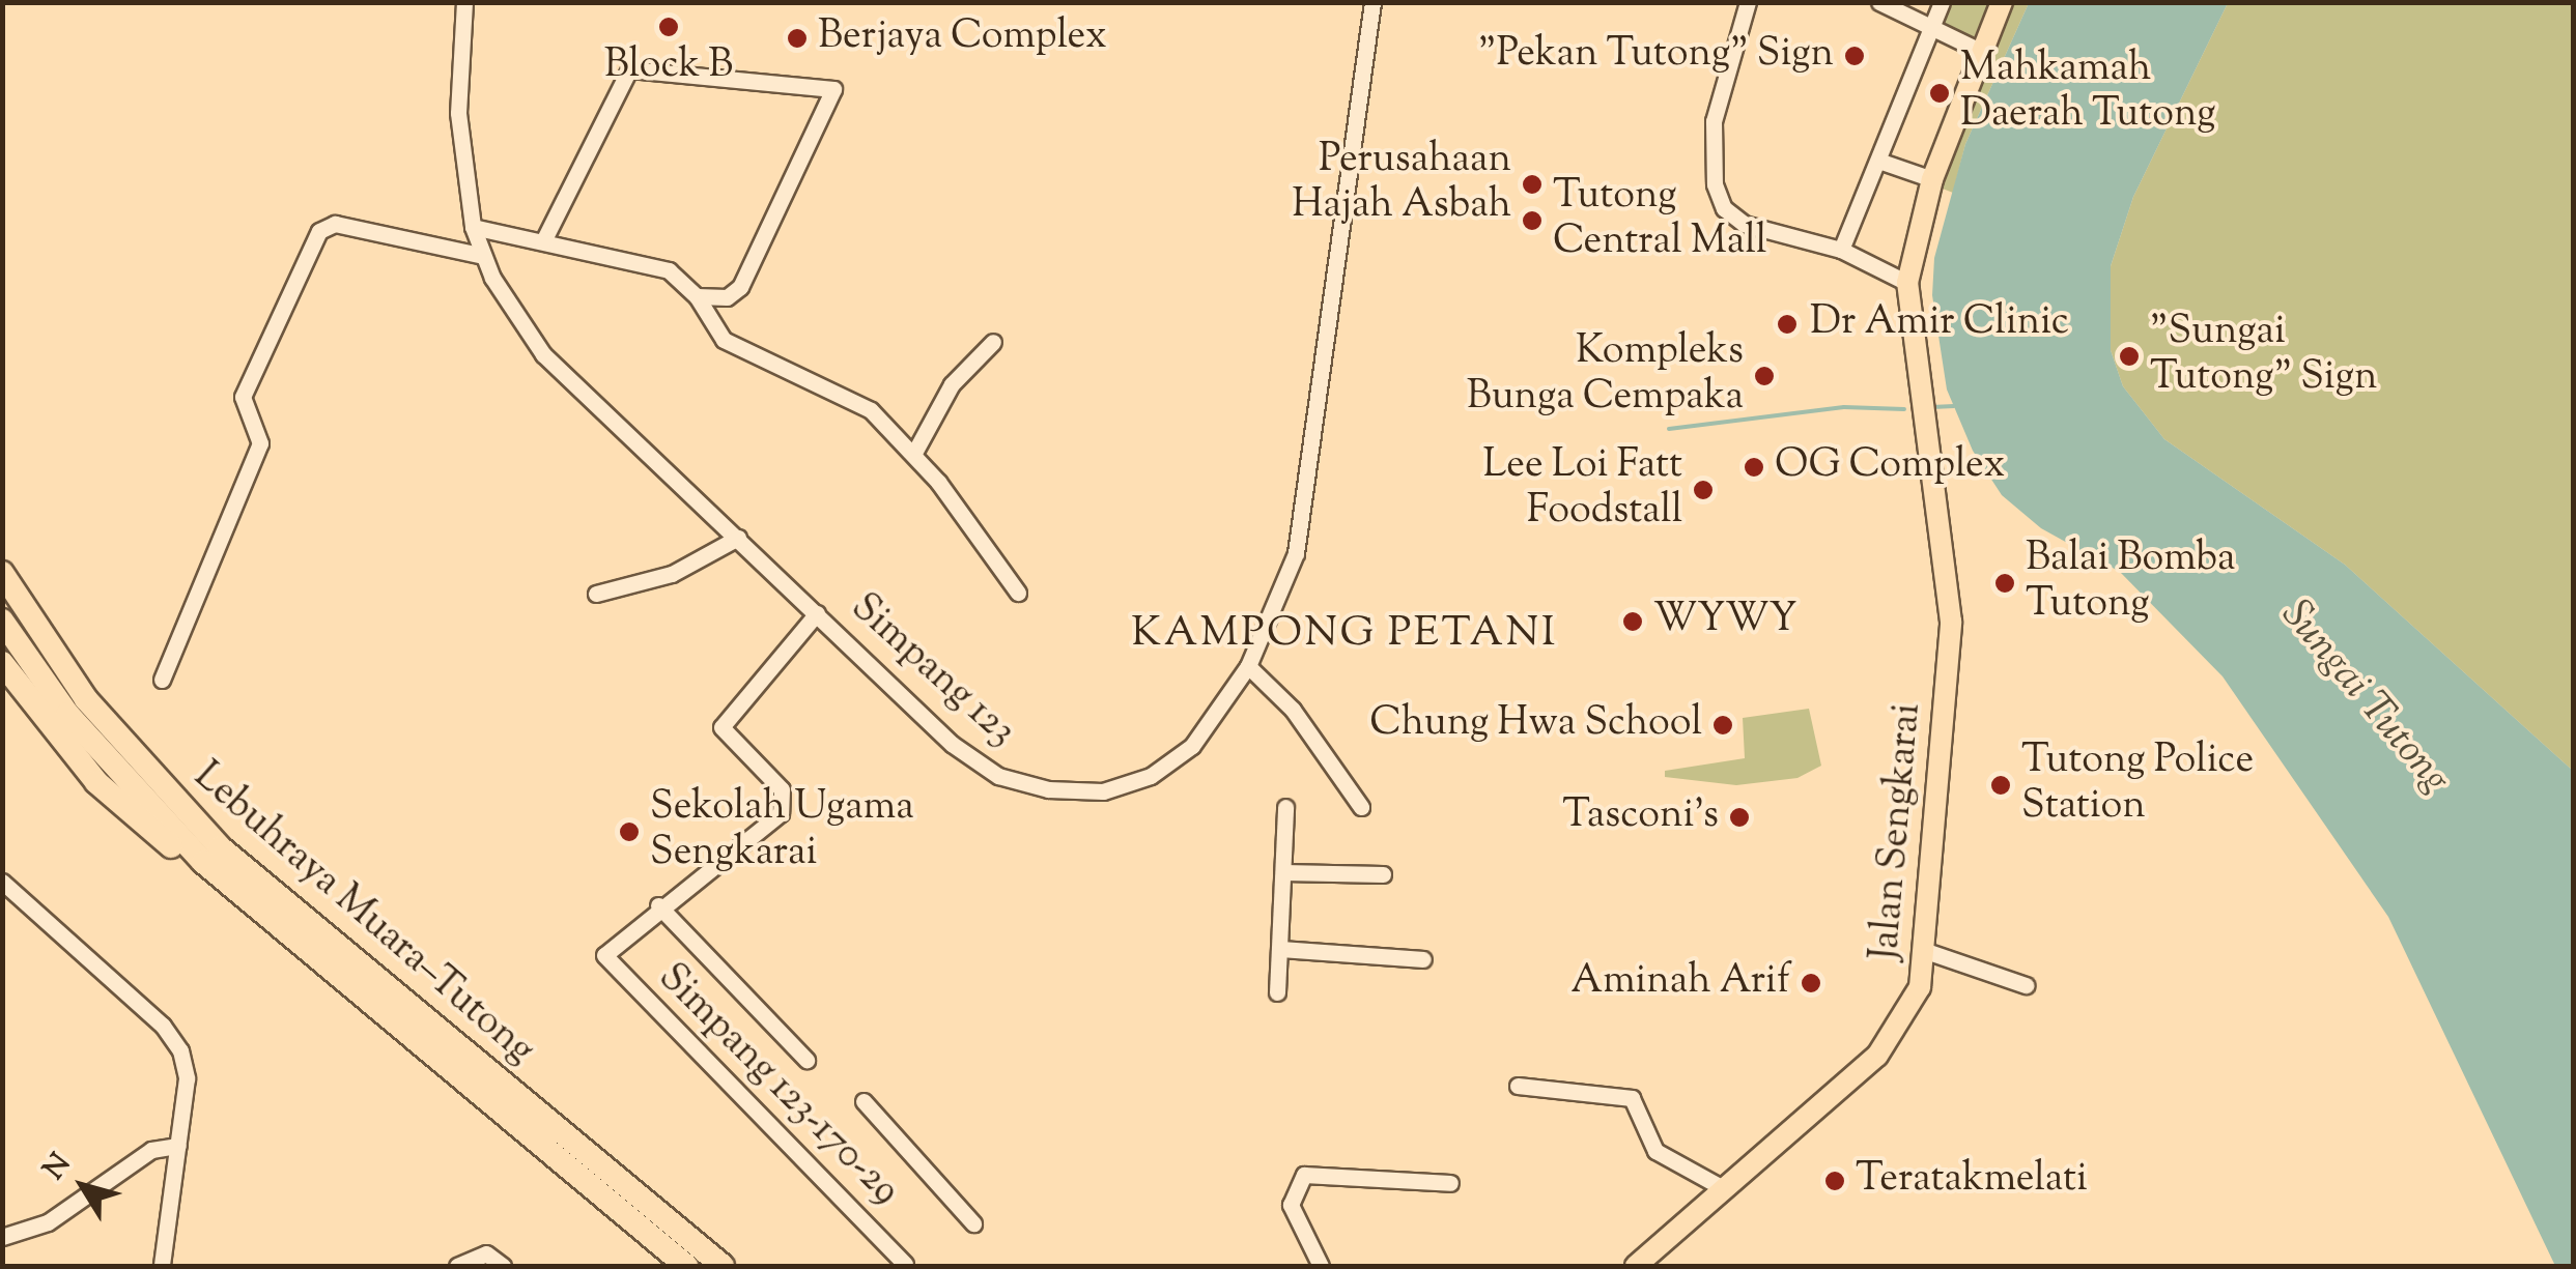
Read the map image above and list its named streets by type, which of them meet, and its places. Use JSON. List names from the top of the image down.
{
  "streets": {
    "highway": ["Lebuhraya Muara–Tutong"],
    "main road": ["Jalan Sengkarai"],
    "street": ["Simpang 123", "Simpang 123-170-29"]
  },
  "districts": ["KAMPONG PETANI"],
  "water": ["Sungai Tutong"],
  "places": [
    "Block B",
    "Berjaya Complex",
    "\"Pekan Tutong\" Sign",
    "Mahkamah Daerah Tutong",
    "Perusahaan Hajah Asbah",
    "Tutong Central Mall",
    "Dr Amir Clinic",
    "\"Sungai Tutong\" Sign",
    "Kompleks Bunga Cempaka",
    "OG Complex",
    "Lee Loi Fatt Foodstall",
    "Balai Bomba Tutong",
    "WYWY",
    "Chung Hwa School",
    "Tutong Police Station",
    "Tasconi's",
    "Sekolah Ugama Sengkarai",
    "Aminah Arif",
    "Teratakmelati"
  ],
  "north": "top left"
}
